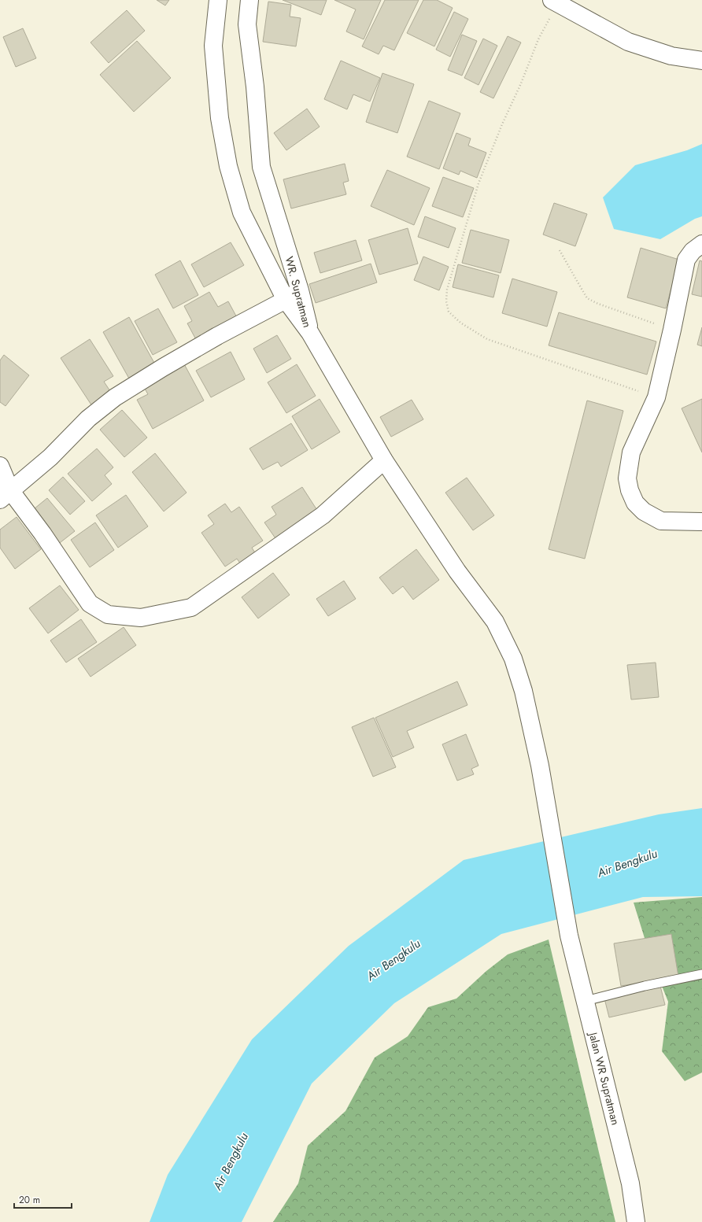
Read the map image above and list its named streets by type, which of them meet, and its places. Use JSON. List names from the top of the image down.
{
  "streets": {
    "main road": ["WR. Supratman", "Jalan WR Supratman"]
  },
  "crossings": [
    ["WR. Supratman", "Jalan WR Supratman"]
  ],
  "water": ["Air Bengkulu"],
  "scale_bar": "20 m"
}
